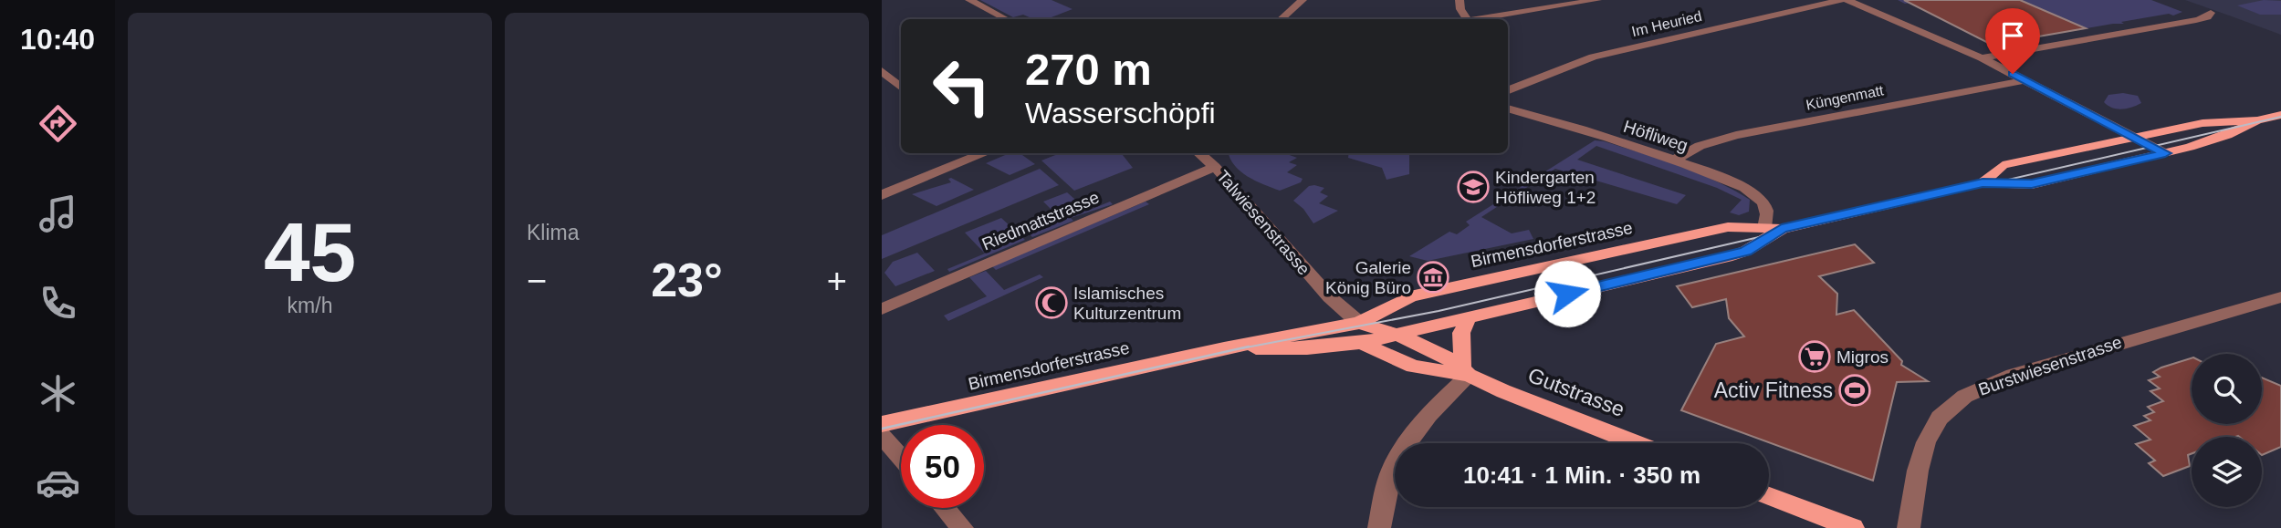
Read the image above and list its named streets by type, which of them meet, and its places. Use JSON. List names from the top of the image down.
{
  "streets": {
    "main road": ["Birmensdorferstrasse", "Gutstrasse"],
    "street": [
      "Im Heuried",
      "Küngenmatt",
      "Höfliweg",
      "Riedmattstrasse",
      "Talwiesenstrasse",
      "Burstwiesenstrasse"
    ]
  },
  "crossings": [
    ["Küngenmatt", "Höfliweg"],
    ["Höfliweg", "Birmensdorferstrasse"],
    ["Riedmattstrasse", "Talwiesenstrasse"],
    ["Talwiesenstrasse", "Birmensdorferstrasse"],
    ["Talwiesenstrasse", "Gutstrasse"],
    ["Birmensdorferstrasse", "Gutstrasse"]
  ],
  "places": {
    "school or university": ["Kindergarten Höfliweg 1+2"],
    "museum": ["Galerie König Büro"],
    "mosque": ["Islamisches Kulturzentrum"],
    "supermarket": ["Migros"],
    "sports": ["Activ Fitness"]
  },
  "page": {
    "tabs": "10:40",
    "tile": [
      ["45", "km/h"],
      "Klima"
    ],
    "turn": ["270 m", "Wasserschöpfi"],
    "heat": ["−", "23°", "+"],
    "limit": "50",
    "trip": "10:41 · 1 Min. · 350 m"
  }
}
